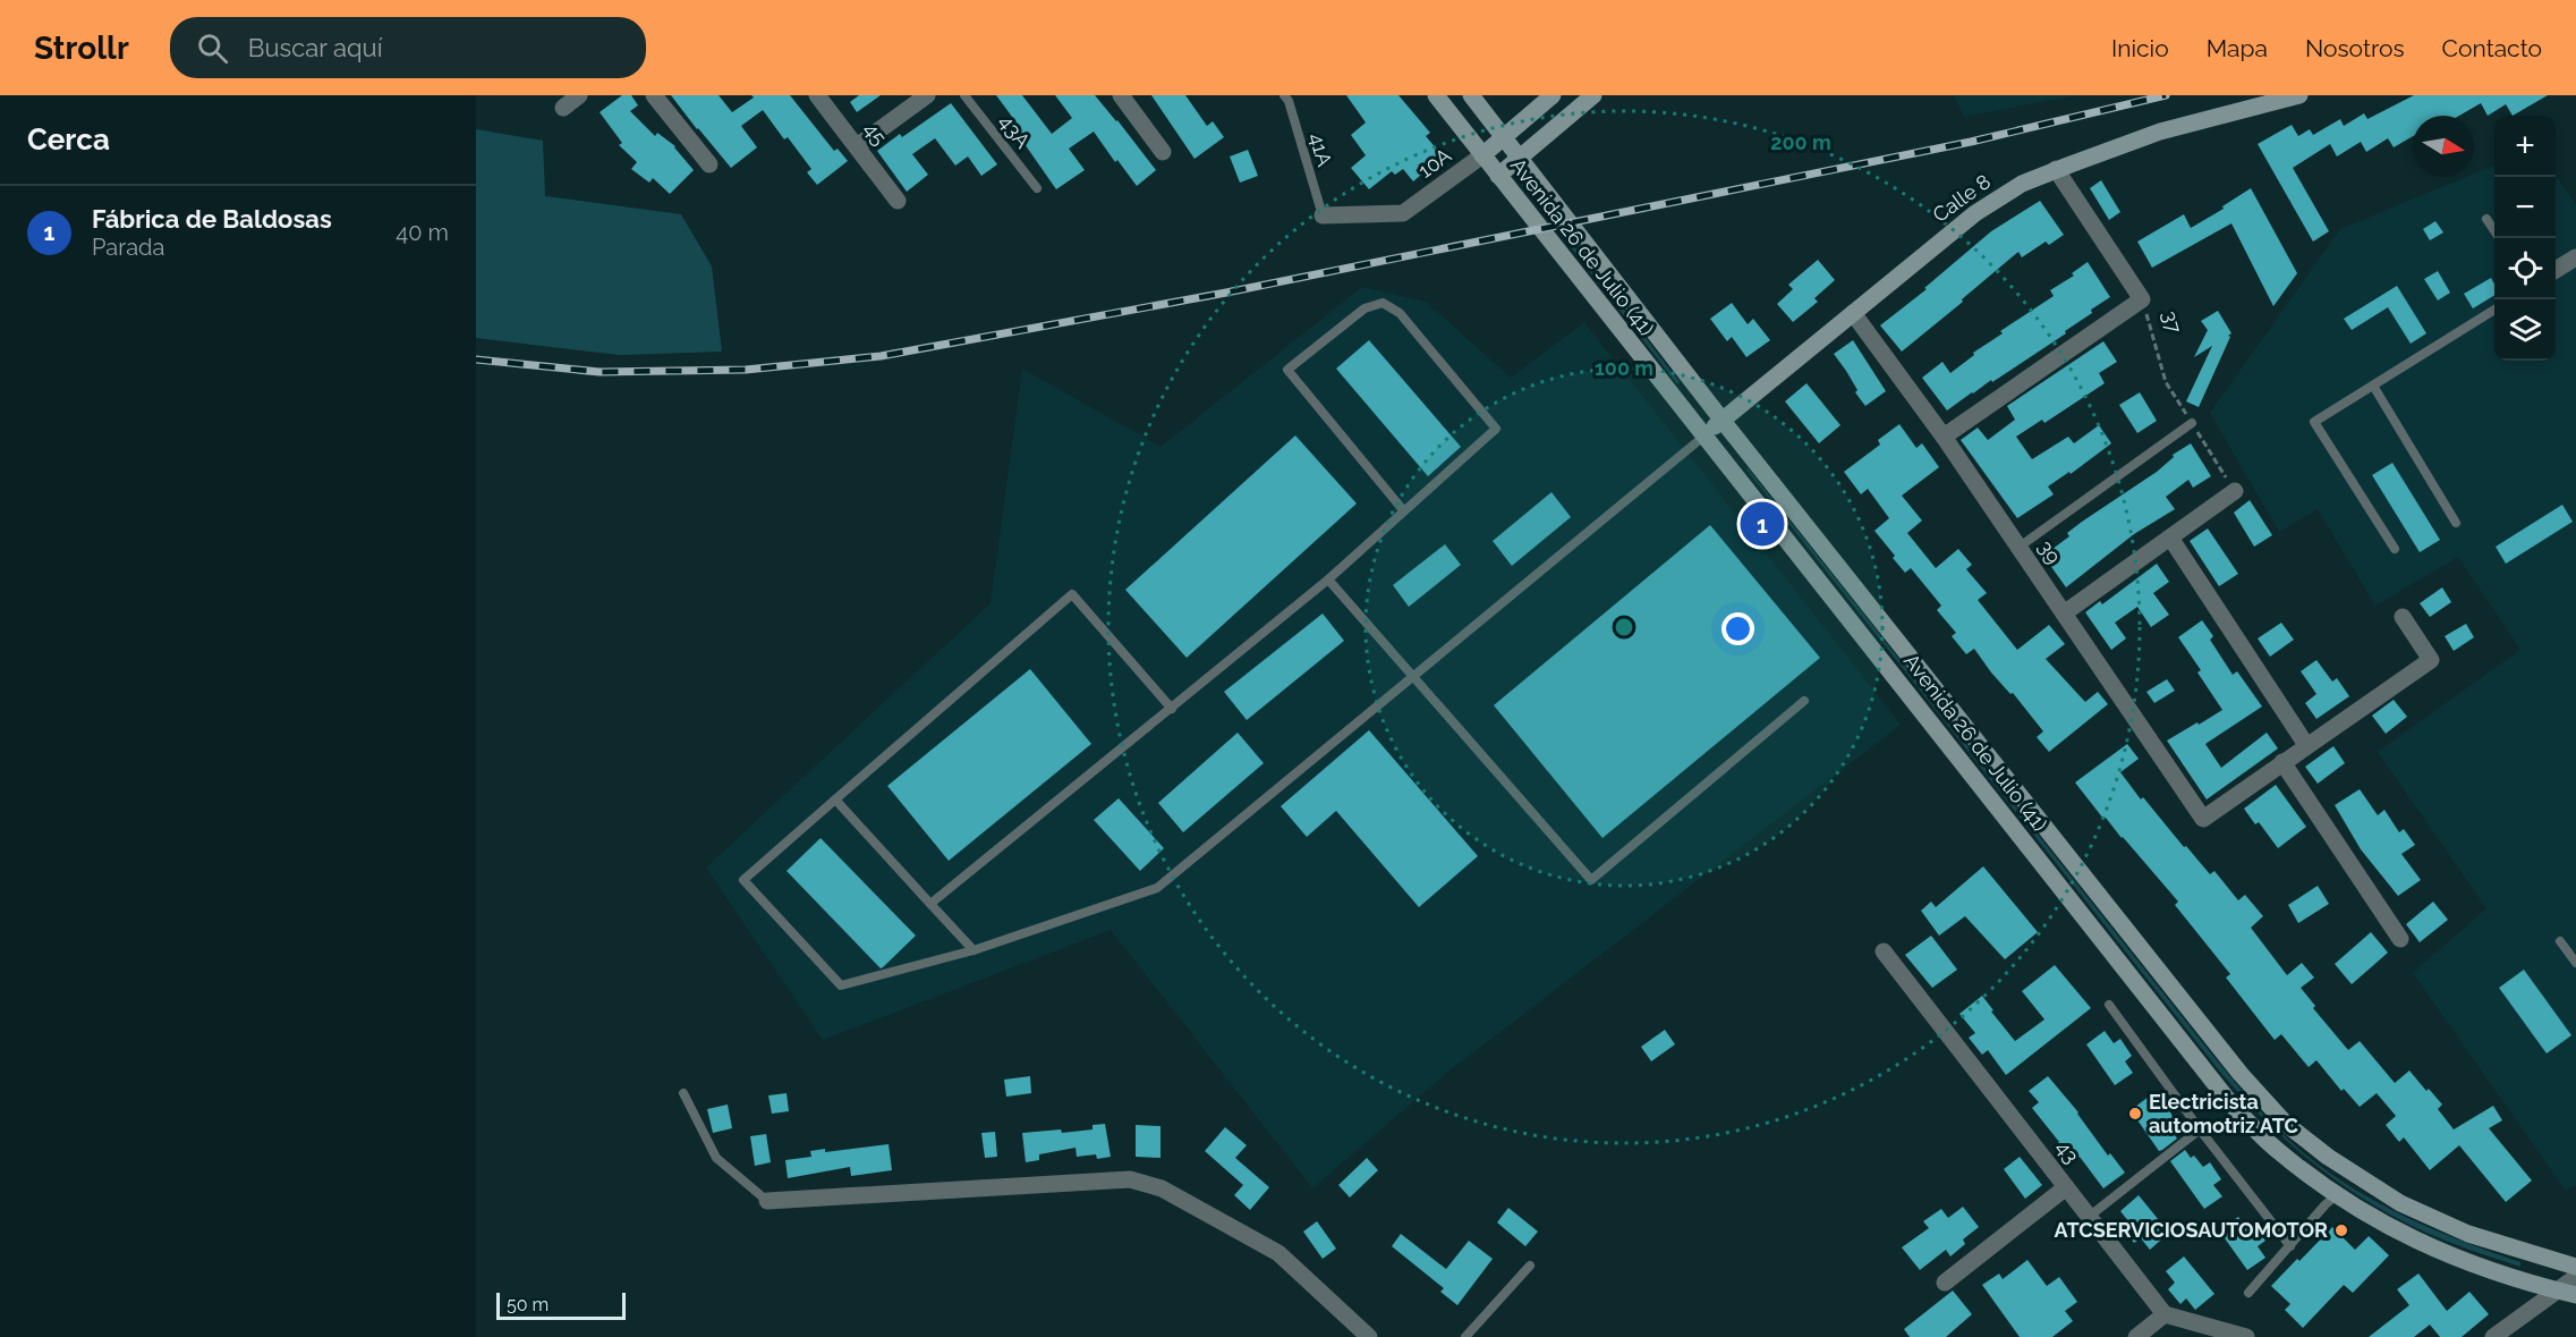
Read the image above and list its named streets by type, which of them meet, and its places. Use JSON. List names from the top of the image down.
{
  "streets": {
    "main road": ["10A", "Calle 8", "Avenida 26 de Julio (41)"],
    "street": [
      "45",
      "37",
      "39",
      "43"
    ],
    "lane": ["43A", "41A"]
  },
  "crossings": [
    ["41A", "10A"],
    ["10A", "Avenida 26 de Julio (41)"],
    ["Calle 8", "Avenida 26 de Julio (41)"],
    ["Calle 8", "37"],
    ["Calle 8", "39"]
  ],
  "places": ["Electricista automotriz ATC", "ATCSERVICIOSAUTOMOTOR"],
  "scale_bar": "50 m",
  "north": "right",
  "page": {
    "header": "Strollr",
    "search": "Buscar aquí",
    "nav": [
      "Inicio",
      "Mapa",
      "Nosotros",
      "Contacto"
    ],
    "heading": "Cerca",
    "map_buttons": ["+", "−"],
    "list": [
      {
        "mark": "1",
        "name": "Fábrica de Baldosas",
        "note": "Parada",
        "value": "40 m"
      }
    ],
    "pins": "1",
    "scale": "50 m"
  },
  "rings": ["200 m", "100 m"]
}
